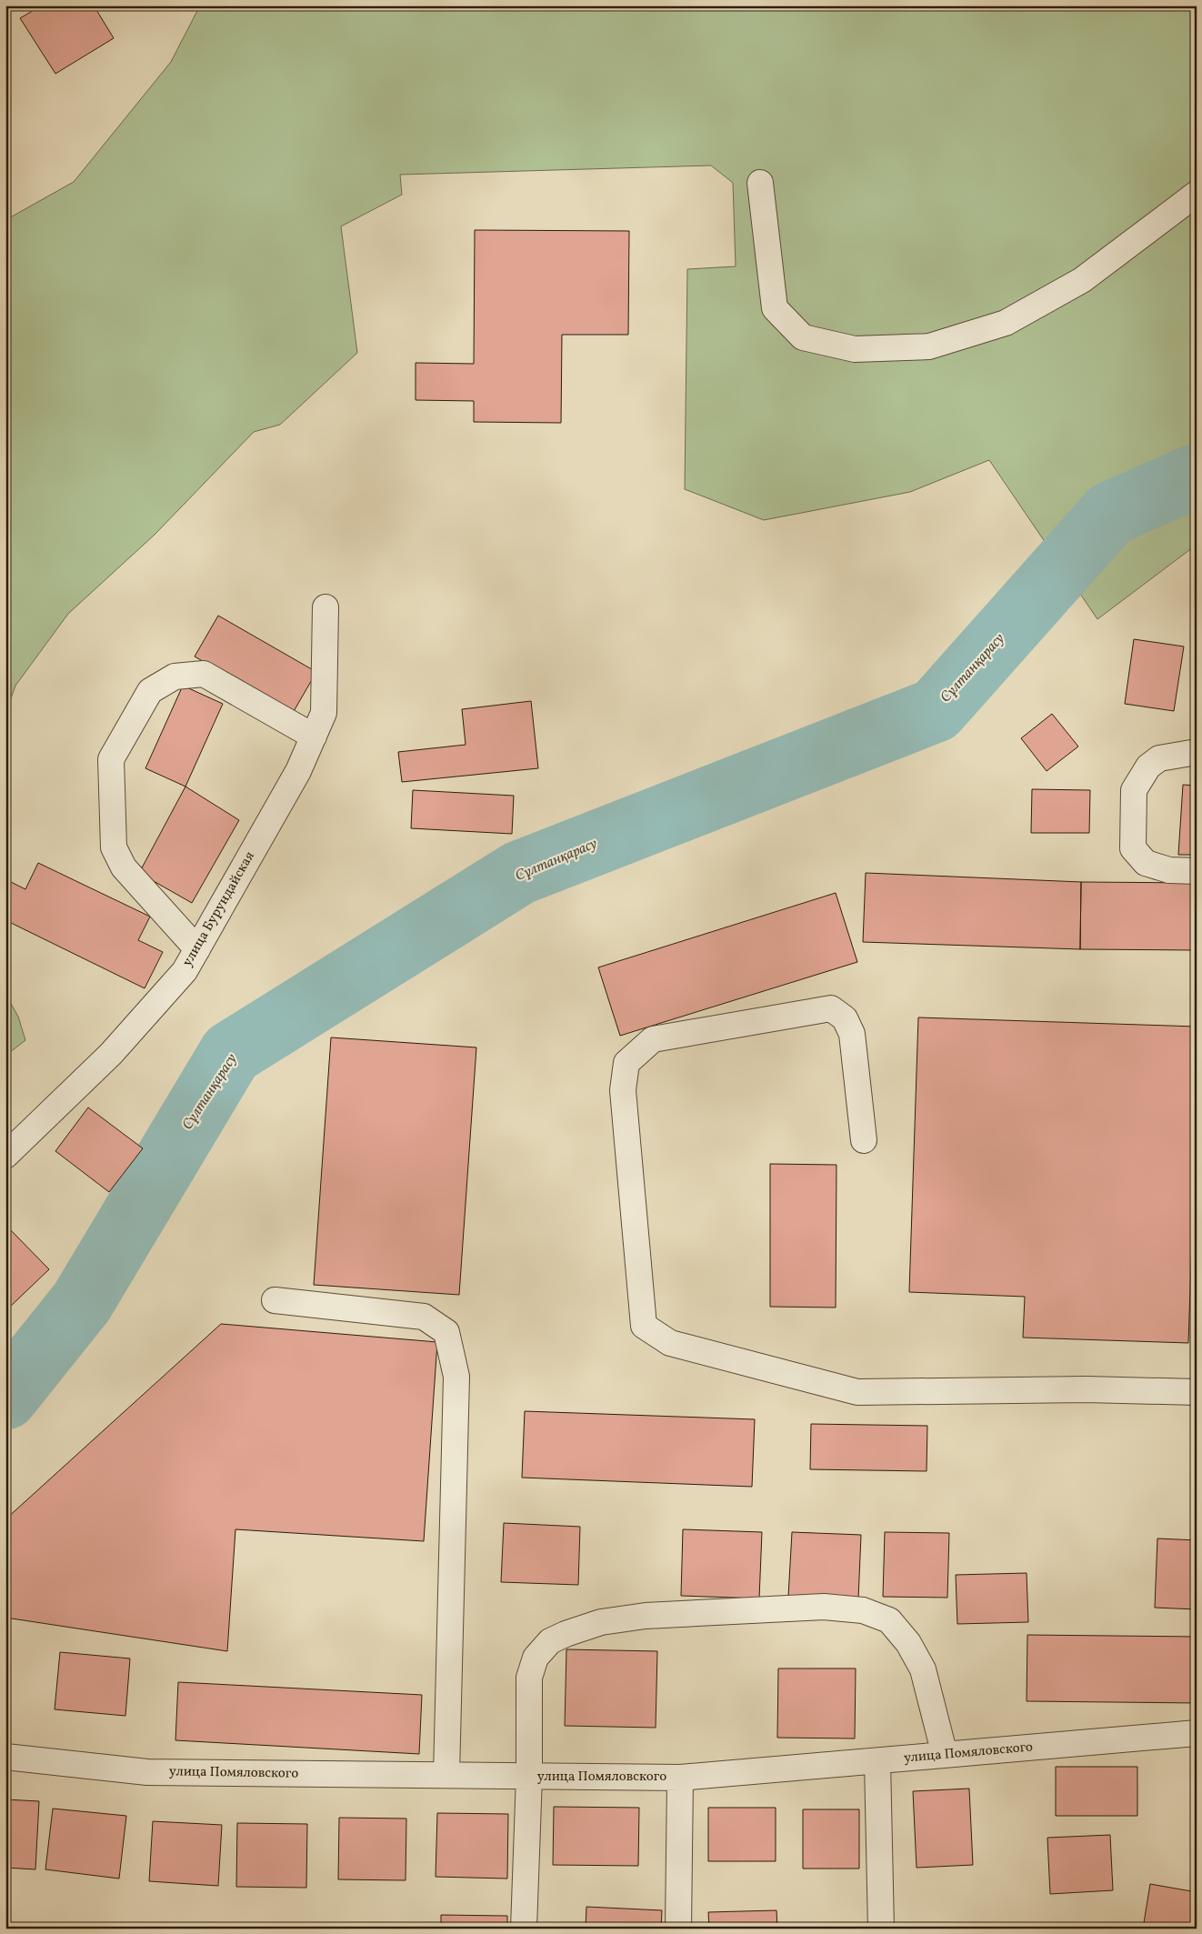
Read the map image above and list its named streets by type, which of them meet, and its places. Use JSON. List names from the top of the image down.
{
  "streets": {
    "street": ["улица Бурундайская", "улица Помяловского"]
  },
  "water": ["Сұлтанқарасу"]
}
